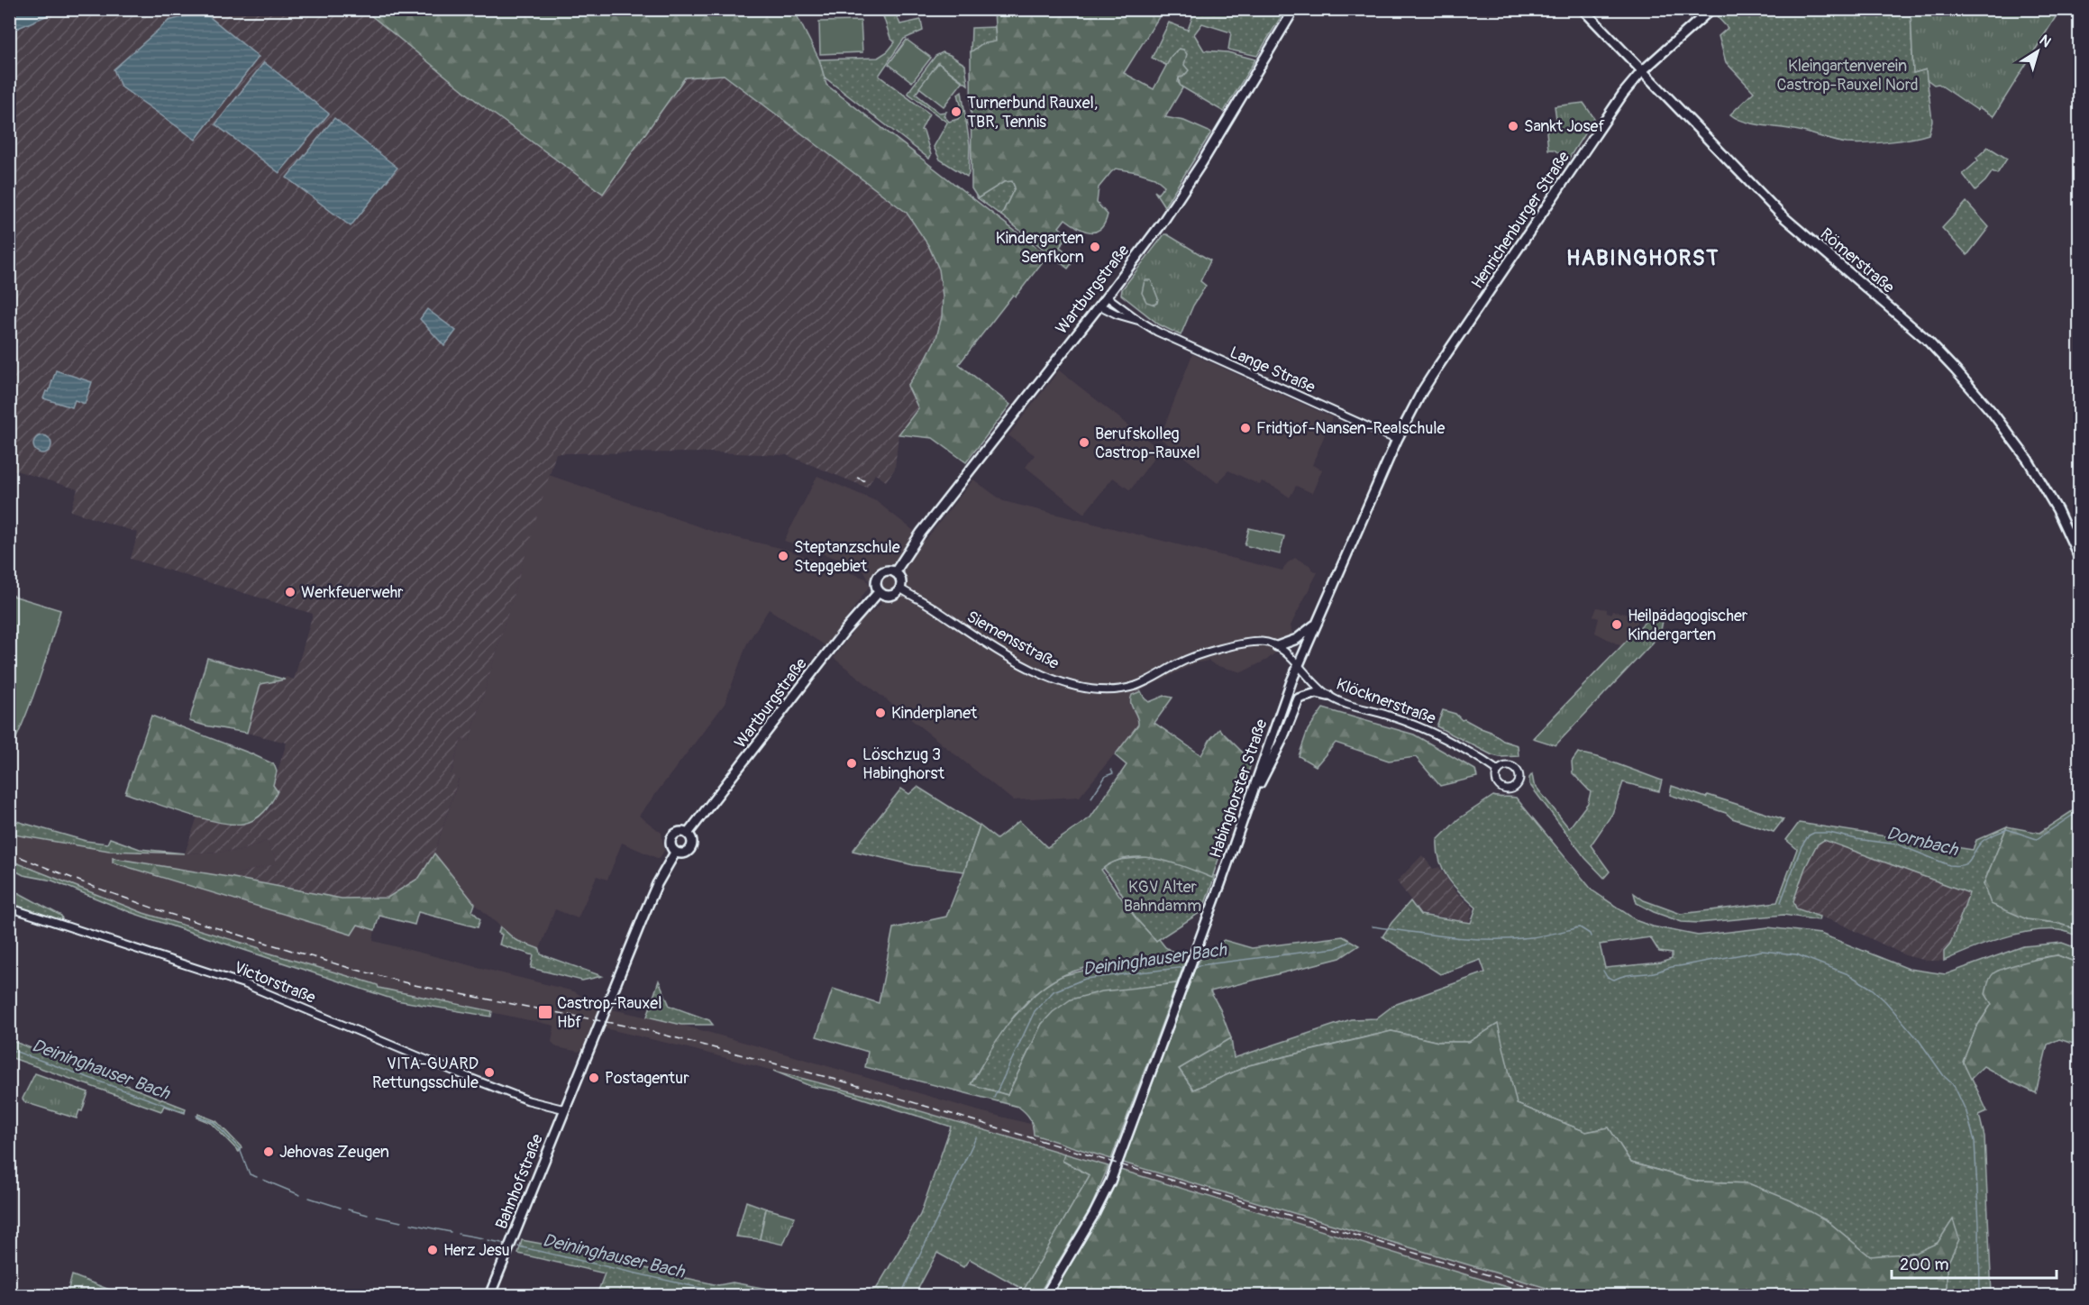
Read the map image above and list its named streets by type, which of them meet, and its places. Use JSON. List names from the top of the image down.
{
  "streets": {
    "main road": [
      "Henrichenburger Straße",
      "Römerstraße",
      "Wartburgstraße",
      "Habinghorster Straße",
      "Bahnhofstraße"
    ],
    "street": [
      "Lange Straße",
      "Siemensstraße",
      "Klöcknerstraße",
      "Victorstraße"
    ]
  },
  "crossings": [
    ["Henrichenburger Straße", "Römerstraße"],
    ["Henrichenburger Straße", "Lange Straße"],
    ["Henrichenburger Straße", "Habinghorster Straße"],
    ["Wartburgstraße", "Lange Straße"],
    ["Wartburgstraße", "Siemensstraße"],
    ["Wartburgstraße", "Bahnhofstraße"],
    ["Lange Straße", "Habinghorster Straße"],
    ["Klöcknerstraße", "Habinghorster Straße"],
    ["Victorstraße", "Bahnhofstraße"]
  ],
  "districts": ["HABINGHORST"],
  "water": ["Dornbach", "Deininghauser Bach"],
  "parks": ["Kleingartenverein Castrop-Rauxel Nord", "KGV Alter Bahndamm"],
  "places": {
    "other": [
      "Turnerbund Rauxel, TBR, Tennis",
      "Sankt Josef",
      "Kindergarten Senfkorn",
      "Fridtjof-Nansen-Realschule",
      "Berufskolleg Castrop-Rauxel",
      "Steptanzschule Stepgebiet",
      "Werkfeuerwehr",
      "Heilpädagogischer Kindergarten",
      "Kinderplanet",
      "Löschzug 3 Habinghorst",
      "VITA-GUARD Rettungsschule",
      "Postagentur",
      "Jehovas Zeugen",
      "Herz Jesu"
    ],
    "transit": ["Castrop-Rauxel Hbf"]
  },
  "scale_bar": "200 m",
  "north": "top right"
}
